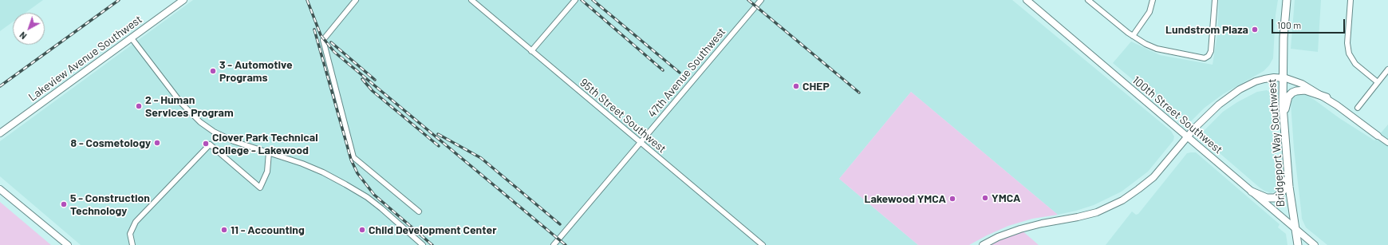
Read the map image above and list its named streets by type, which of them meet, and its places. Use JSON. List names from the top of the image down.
{
  "streets": {
    "main road": ["Lakeview Avenue Southwest", "100th Street Southwest", "Bridgeport Way Southwest"],
    "street": ["47th Avenue Southwest", "95th Street Southwest"]
  },
  "crossings": [
    ["47th Avenue Southwest", "95th Street Southwest"],
    ["100th Street Southwest", "Bridgeport Way Southwest"]
  ],
  "places": [
    "Lundstrom Plaza",
    "3 - Automotive Programs",
    "CHEP",
    "2 - Human Services Program",
    "8 - Cosmetology",
    "Clover Park Technical College - Lakewood",
    "YMCA",
    "Lakewood YMCA",
    "5 - Construction Technology",
    "11 - Accounting",
    "Child Development Center"
  ],
  "scale_bar": "100 m",
  "north": "bottom left"
}
